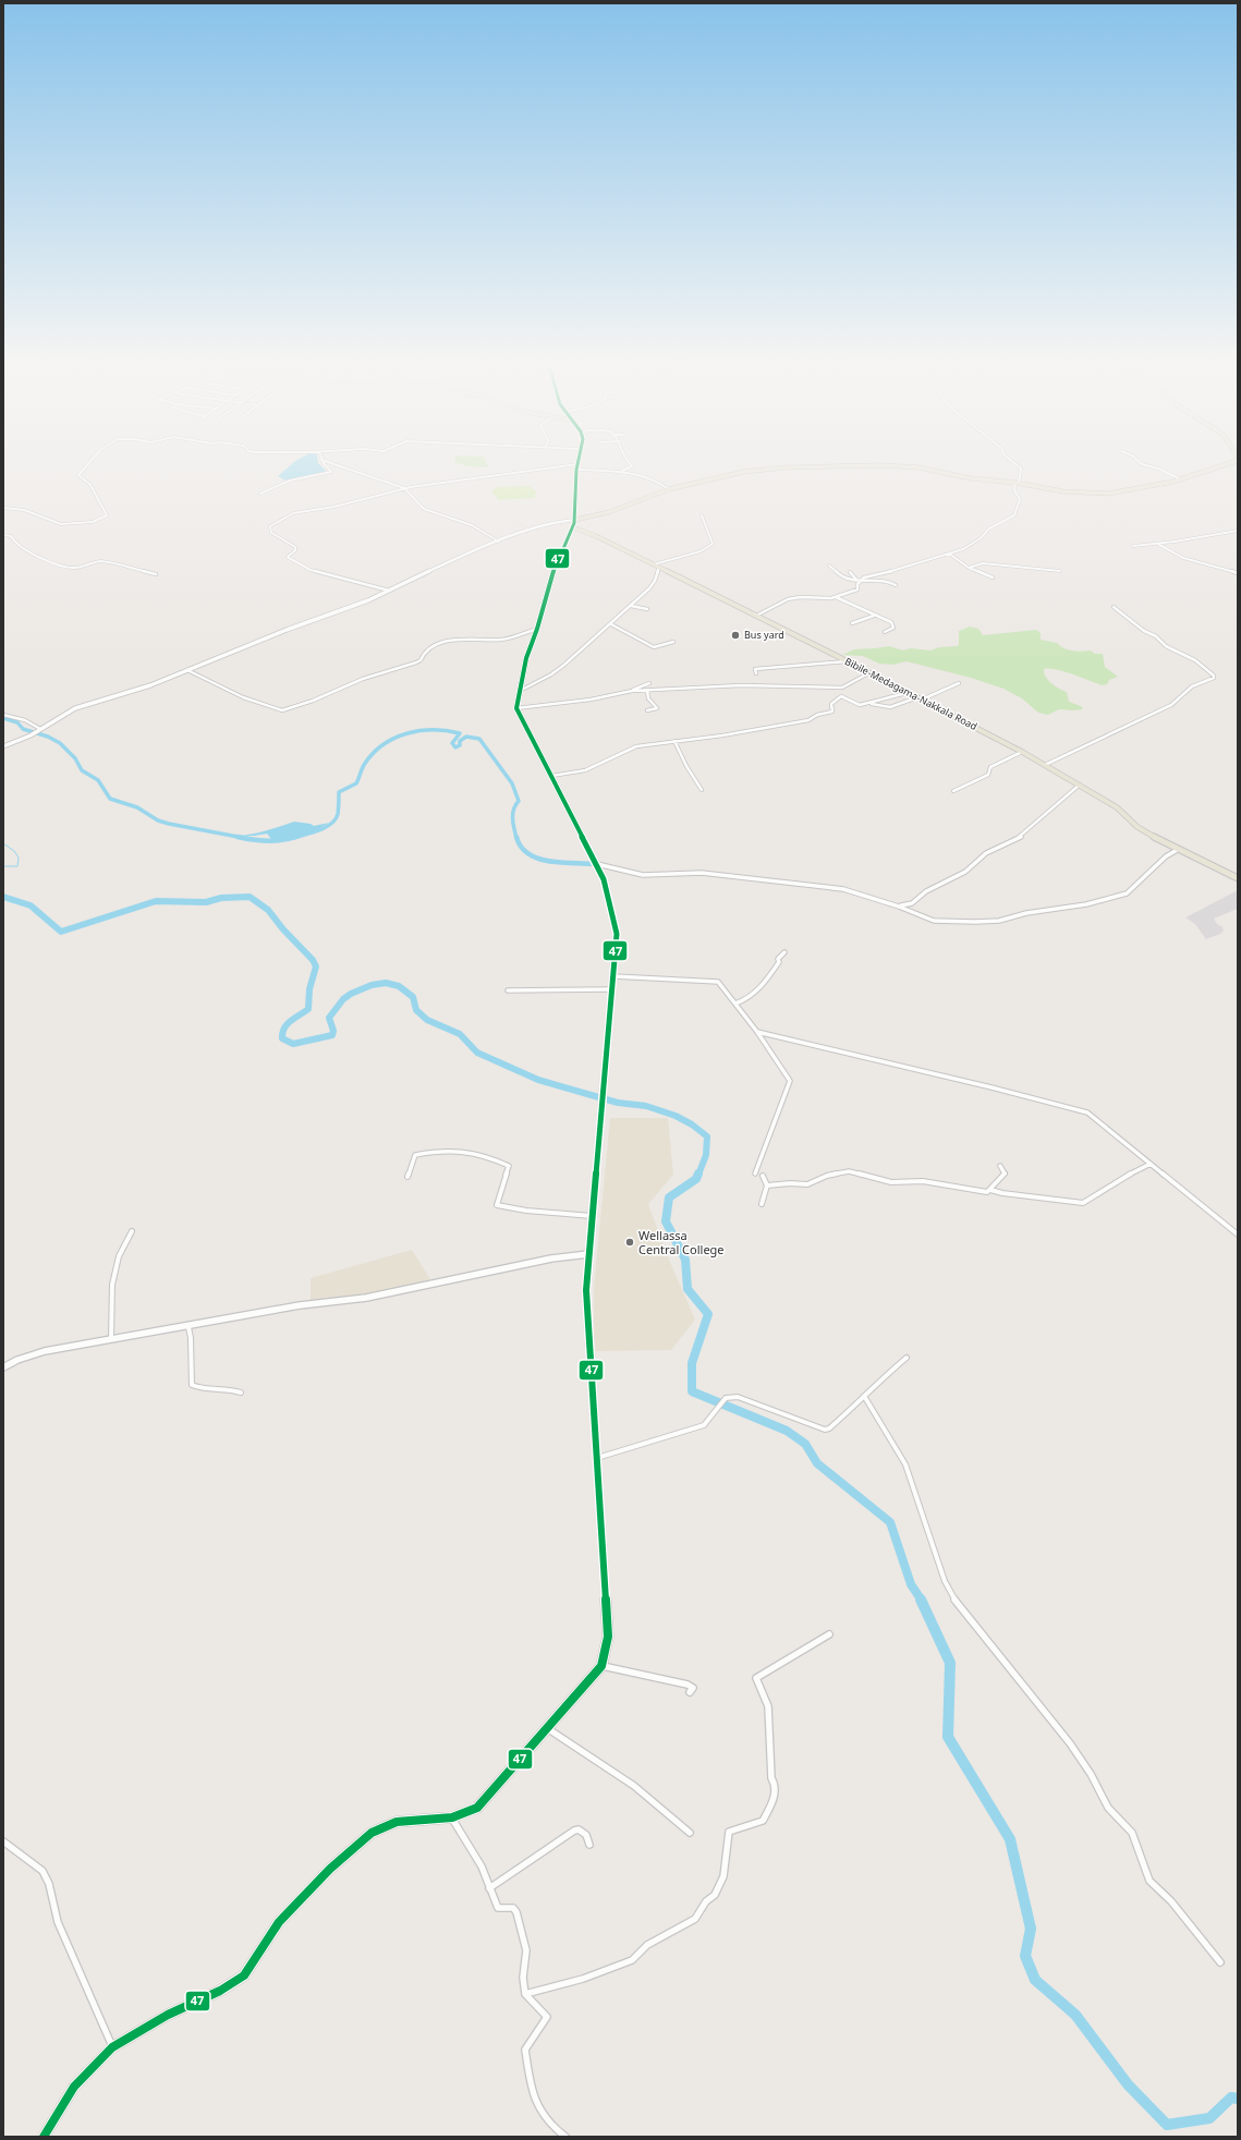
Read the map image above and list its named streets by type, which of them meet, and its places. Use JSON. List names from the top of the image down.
{
  "streets": {
    "main road": ["Bibile-Medagama-Nakkala Road"]
  },
  "places": ["Bus yard", "Wellassa Central College"],
  "lines": ["transit line 47"]
}
